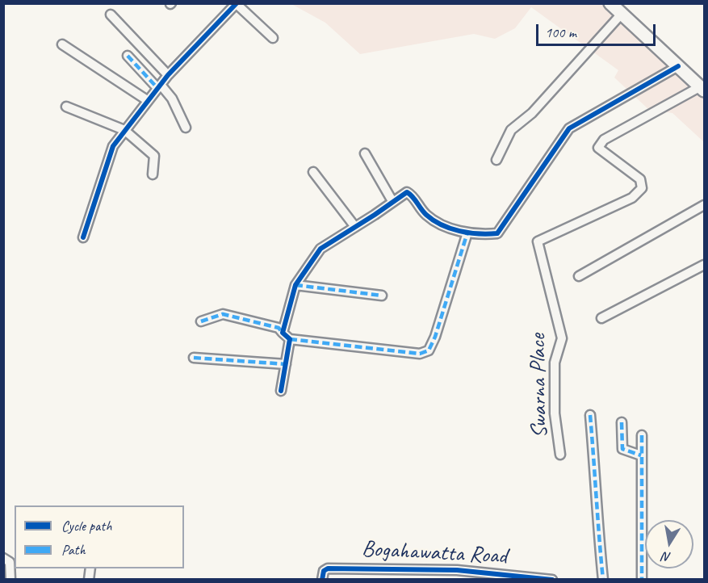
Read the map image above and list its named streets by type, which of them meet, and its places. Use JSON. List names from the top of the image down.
{
  "streets": {
    "street": ["Swarna Place", "Bogahawatta Road"]
  },
  "legend": ["Cycle path", "Path"],
  "scale_bar": "100 m",
  "north": "bottom"
}
